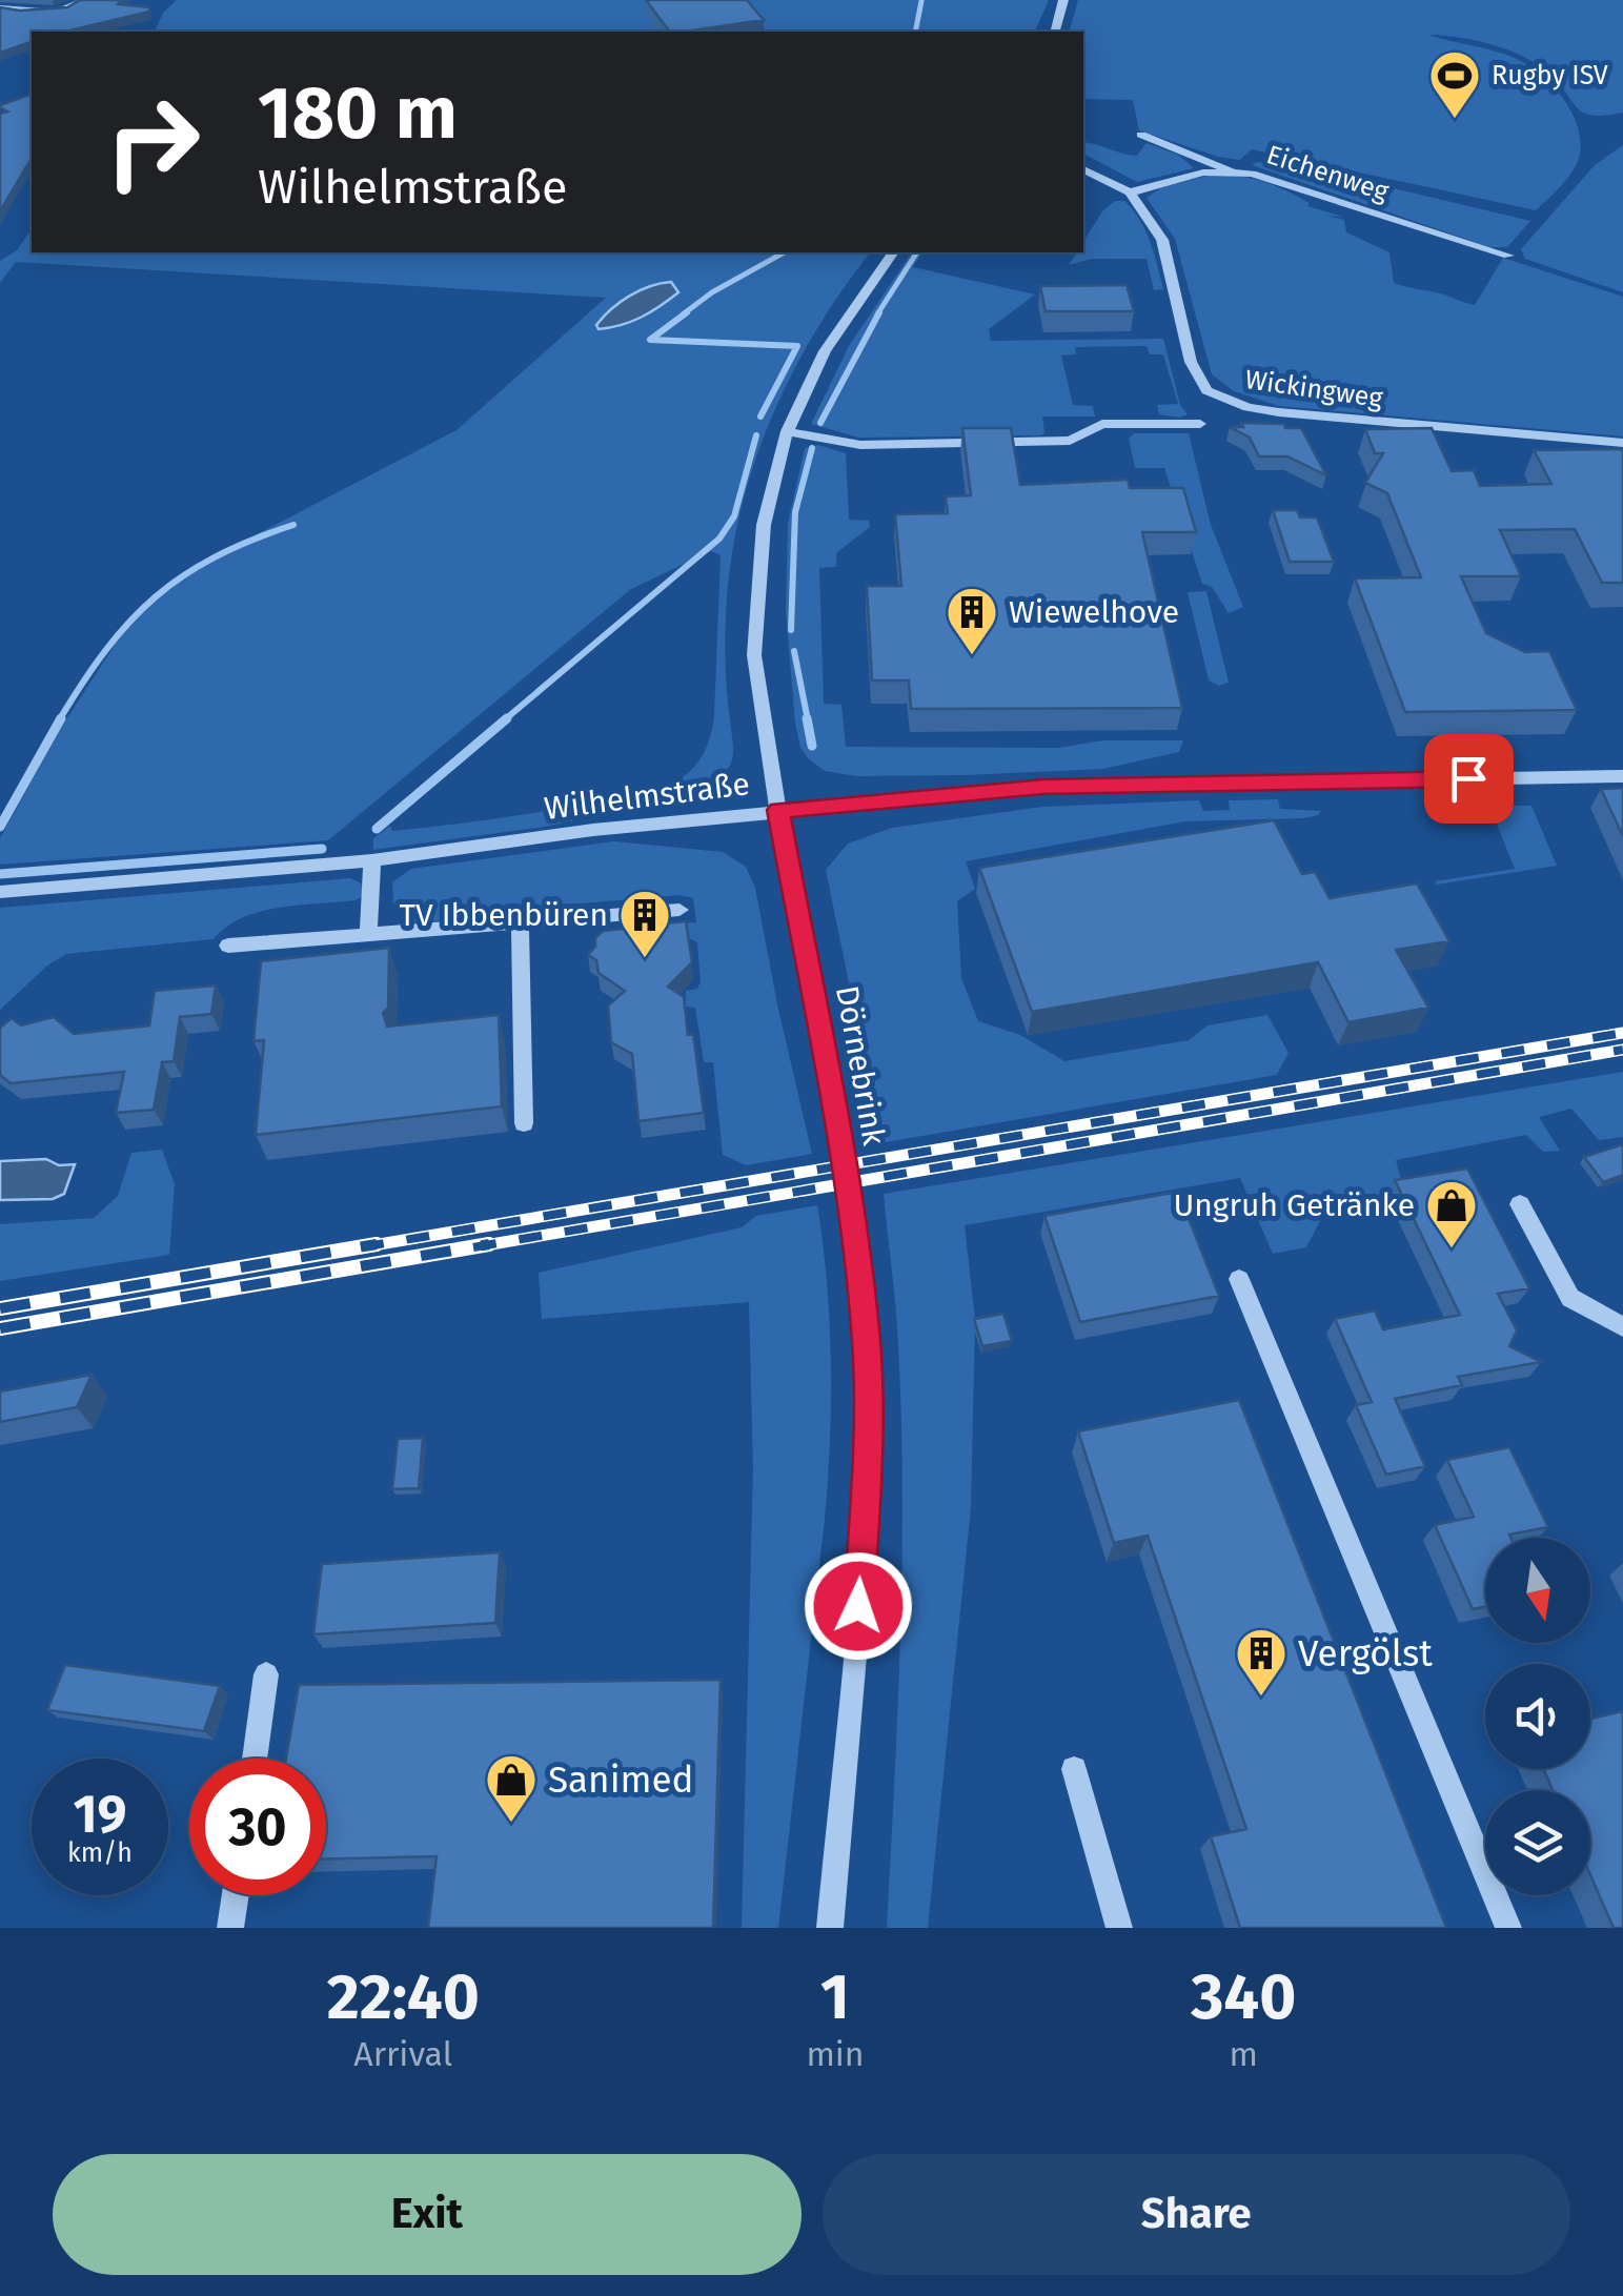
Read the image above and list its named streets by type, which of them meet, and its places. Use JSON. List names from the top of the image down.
{
  "streets": {
    "street": [
      "Eichenweg",
      "Wickingweg",
      "Wilhelmstraße",
      "Dörnebrink"
    ]
  },
  "crossings": [
    ["Eichenweg", "Wickingweg"],
    ["Wilhelmstraße", "Dörnebrink"]
  ],
  "places": {
    "sports": ["Rugby ISV"],
    "building": ["Wiewelhove", "TV Ibbenbüren", "Vergölst"],
    "shop": ["Ungruh Getränke", "Sanimed"]
  },
  "north": "bottom",
  "page": {
    "turn": ["180 m", "Wilhelmstraße"],
    "speed": "19 km/h",
    "limit": "30",
    "eta": [
      "22:40",
      "Arrival",
      "1",
      "min",
      "340",
      "m"
    ],
    "buttons": ["Exit", "Share"]
  }
}
